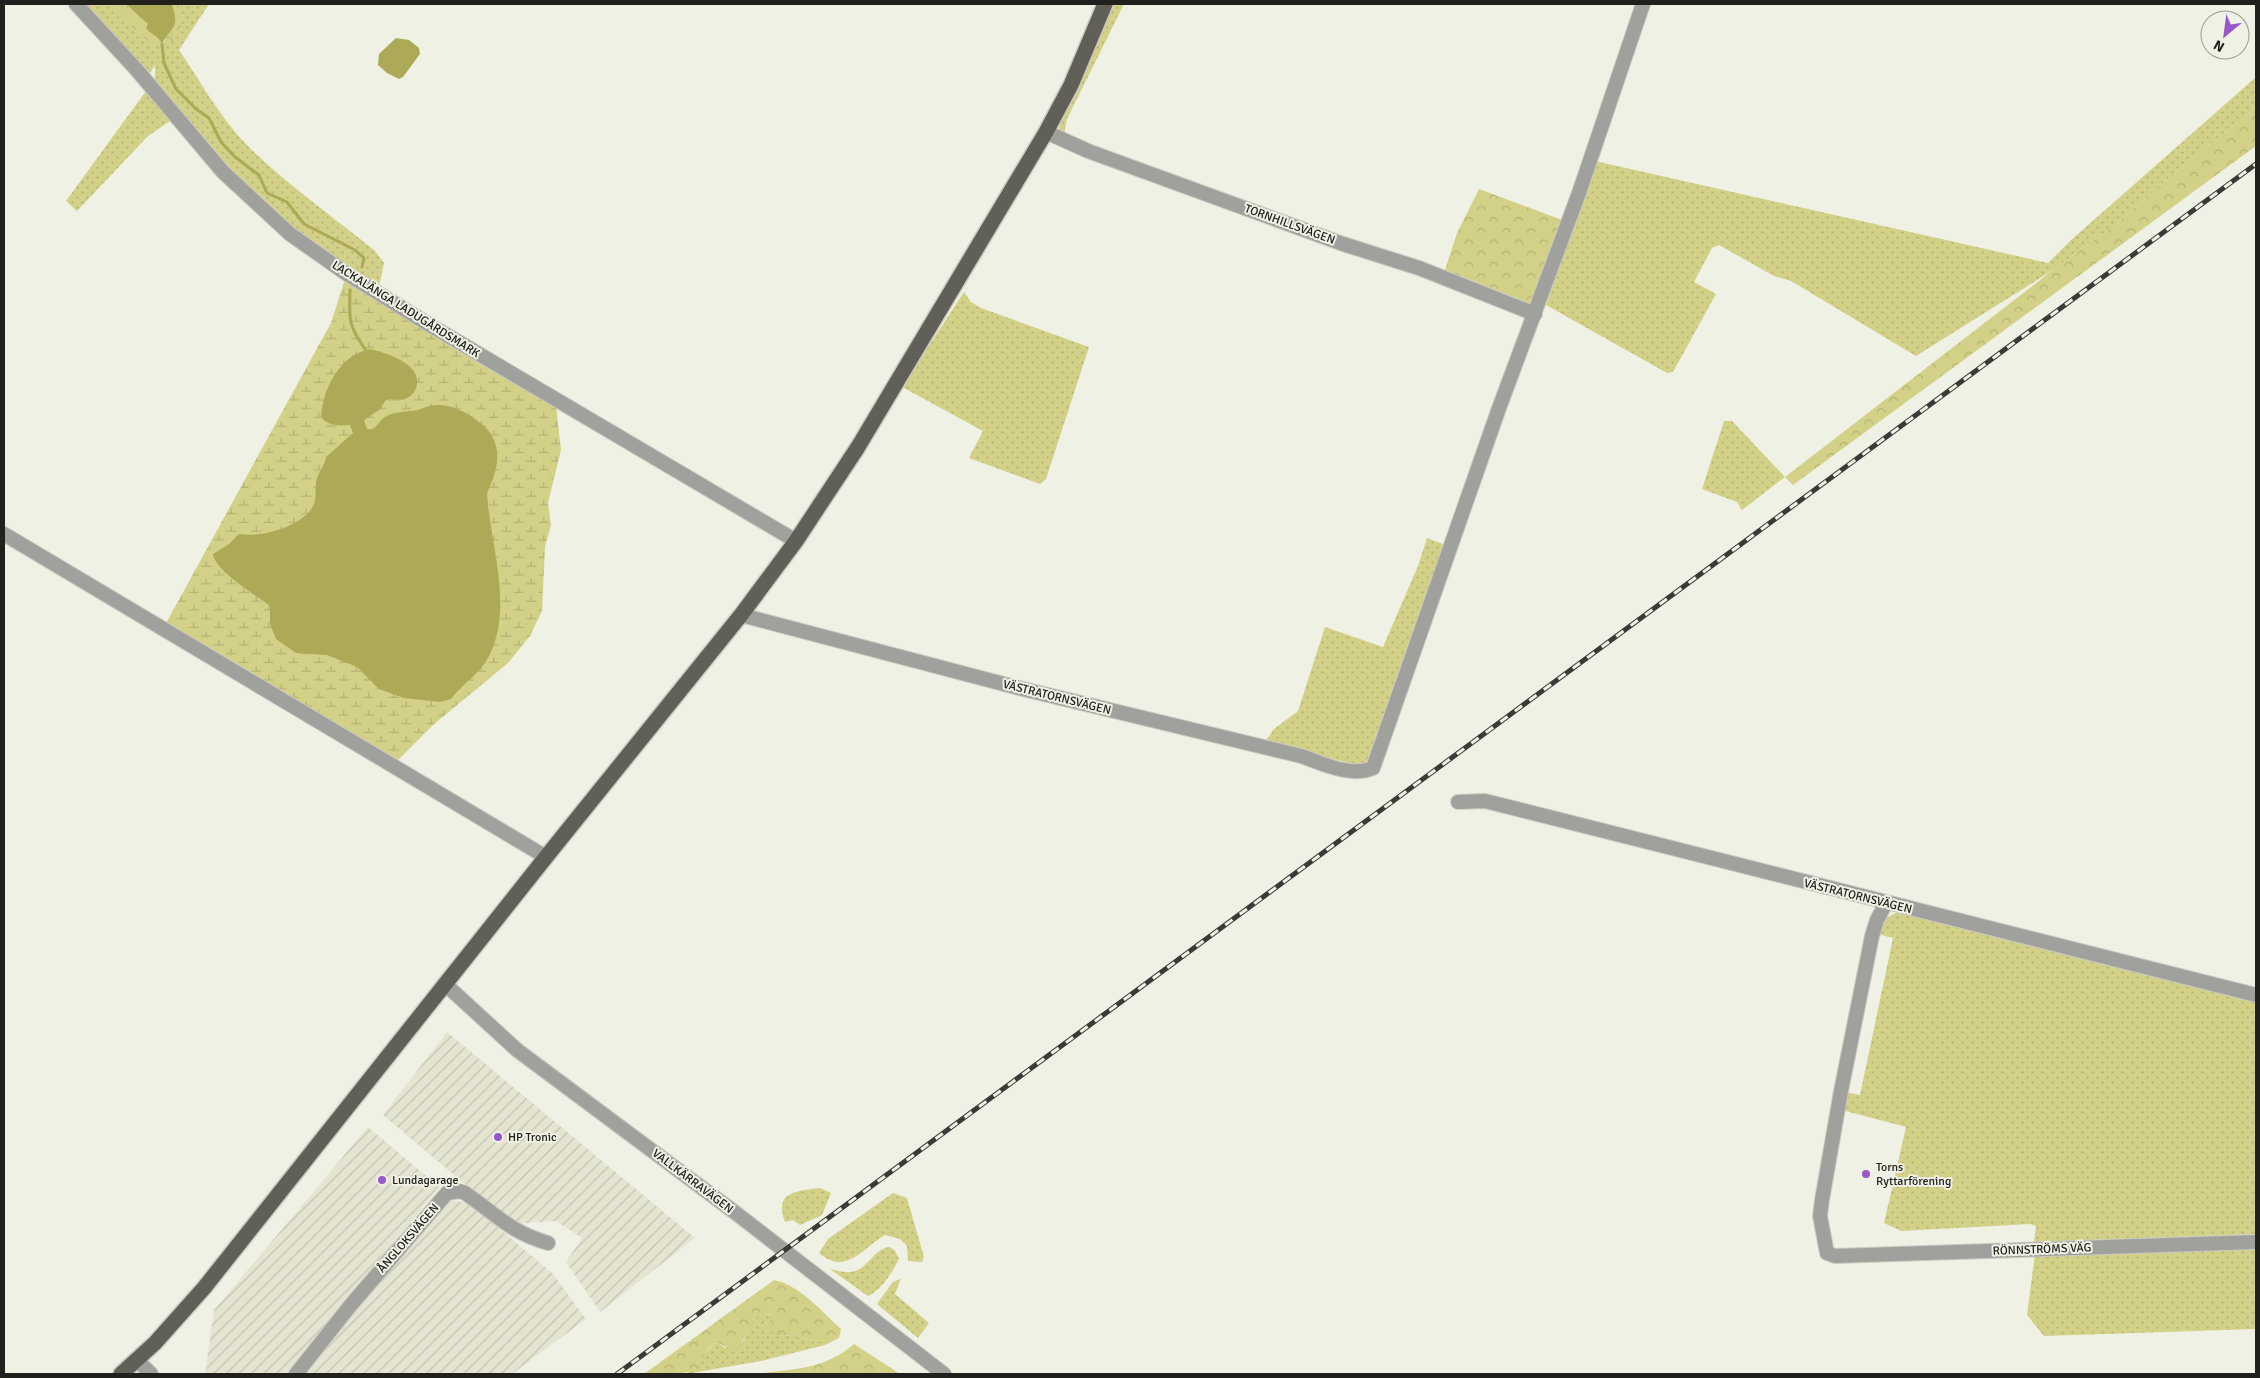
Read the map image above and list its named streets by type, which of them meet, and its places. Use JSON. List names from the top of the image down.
{
  "streets": {
    "street": [
      "TORNHILLSVÄGEN",
      "LACKALÄNGA LADUGÅRDSMARK",
      "VÄSTRATORNSVÄGEN",
      "VALLKÄRRAVÄGEN",
      "ÅNGLOKSVÄGEN",
      "RÖNNSTRÖMS VÄG"
    ]
  },
  "crossings": [
    ["TORNHILLSVÄGEN", "VÄSTRATORNSVÄGEN"],
    ["VÄSTRATORNSVÄGEN", "RÖNNSTRÖMS VÄG"]
  ],
  "places": ["HP Tronic", "Torns Ryttarförening", "Lundagarage"],
  "north": "bottom left"
}
